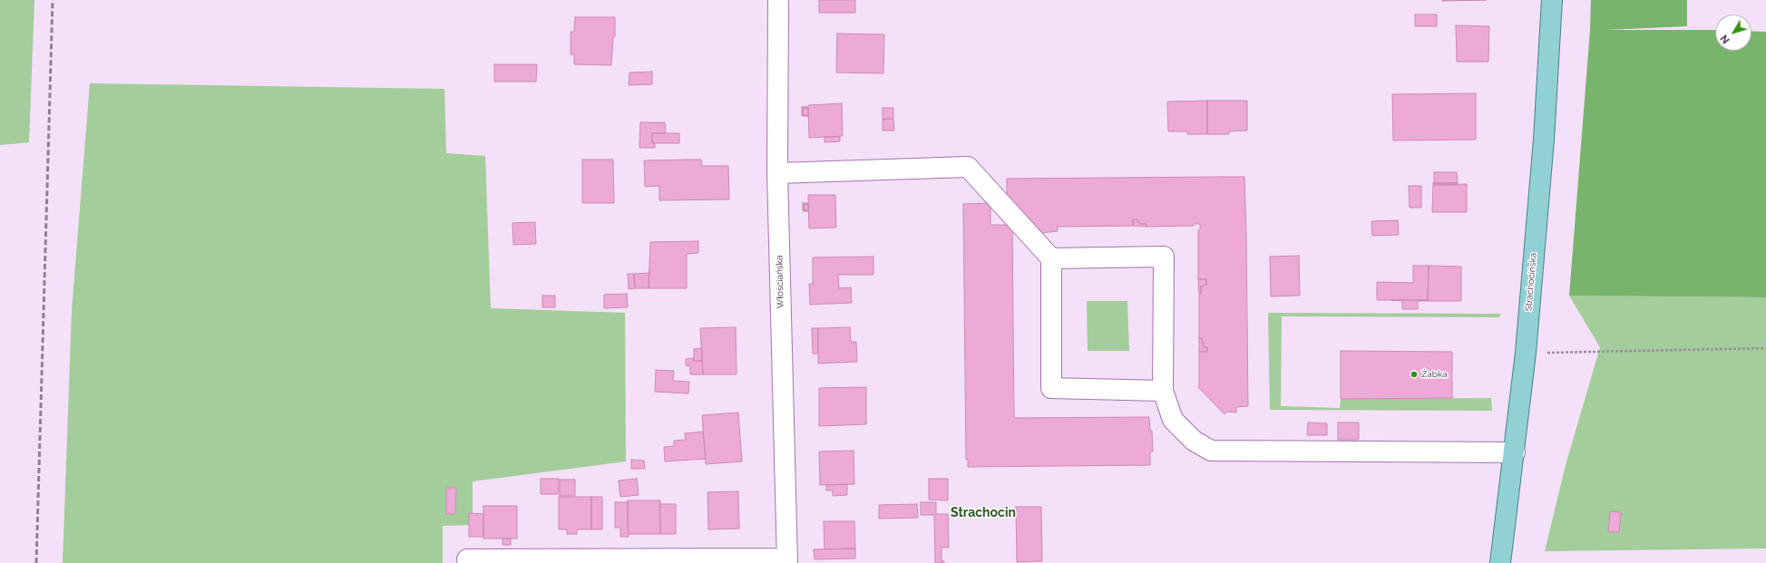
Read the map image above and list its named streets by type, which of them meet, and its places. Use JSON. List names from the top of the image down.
{
  "streets": {
    "main road": ["Strachocińska"],
    "street": ["Włościańska"]
  },
  "districts": ["Strachocin"],
  "places": ["Żabka"],
  "north": "bottom left"
}
